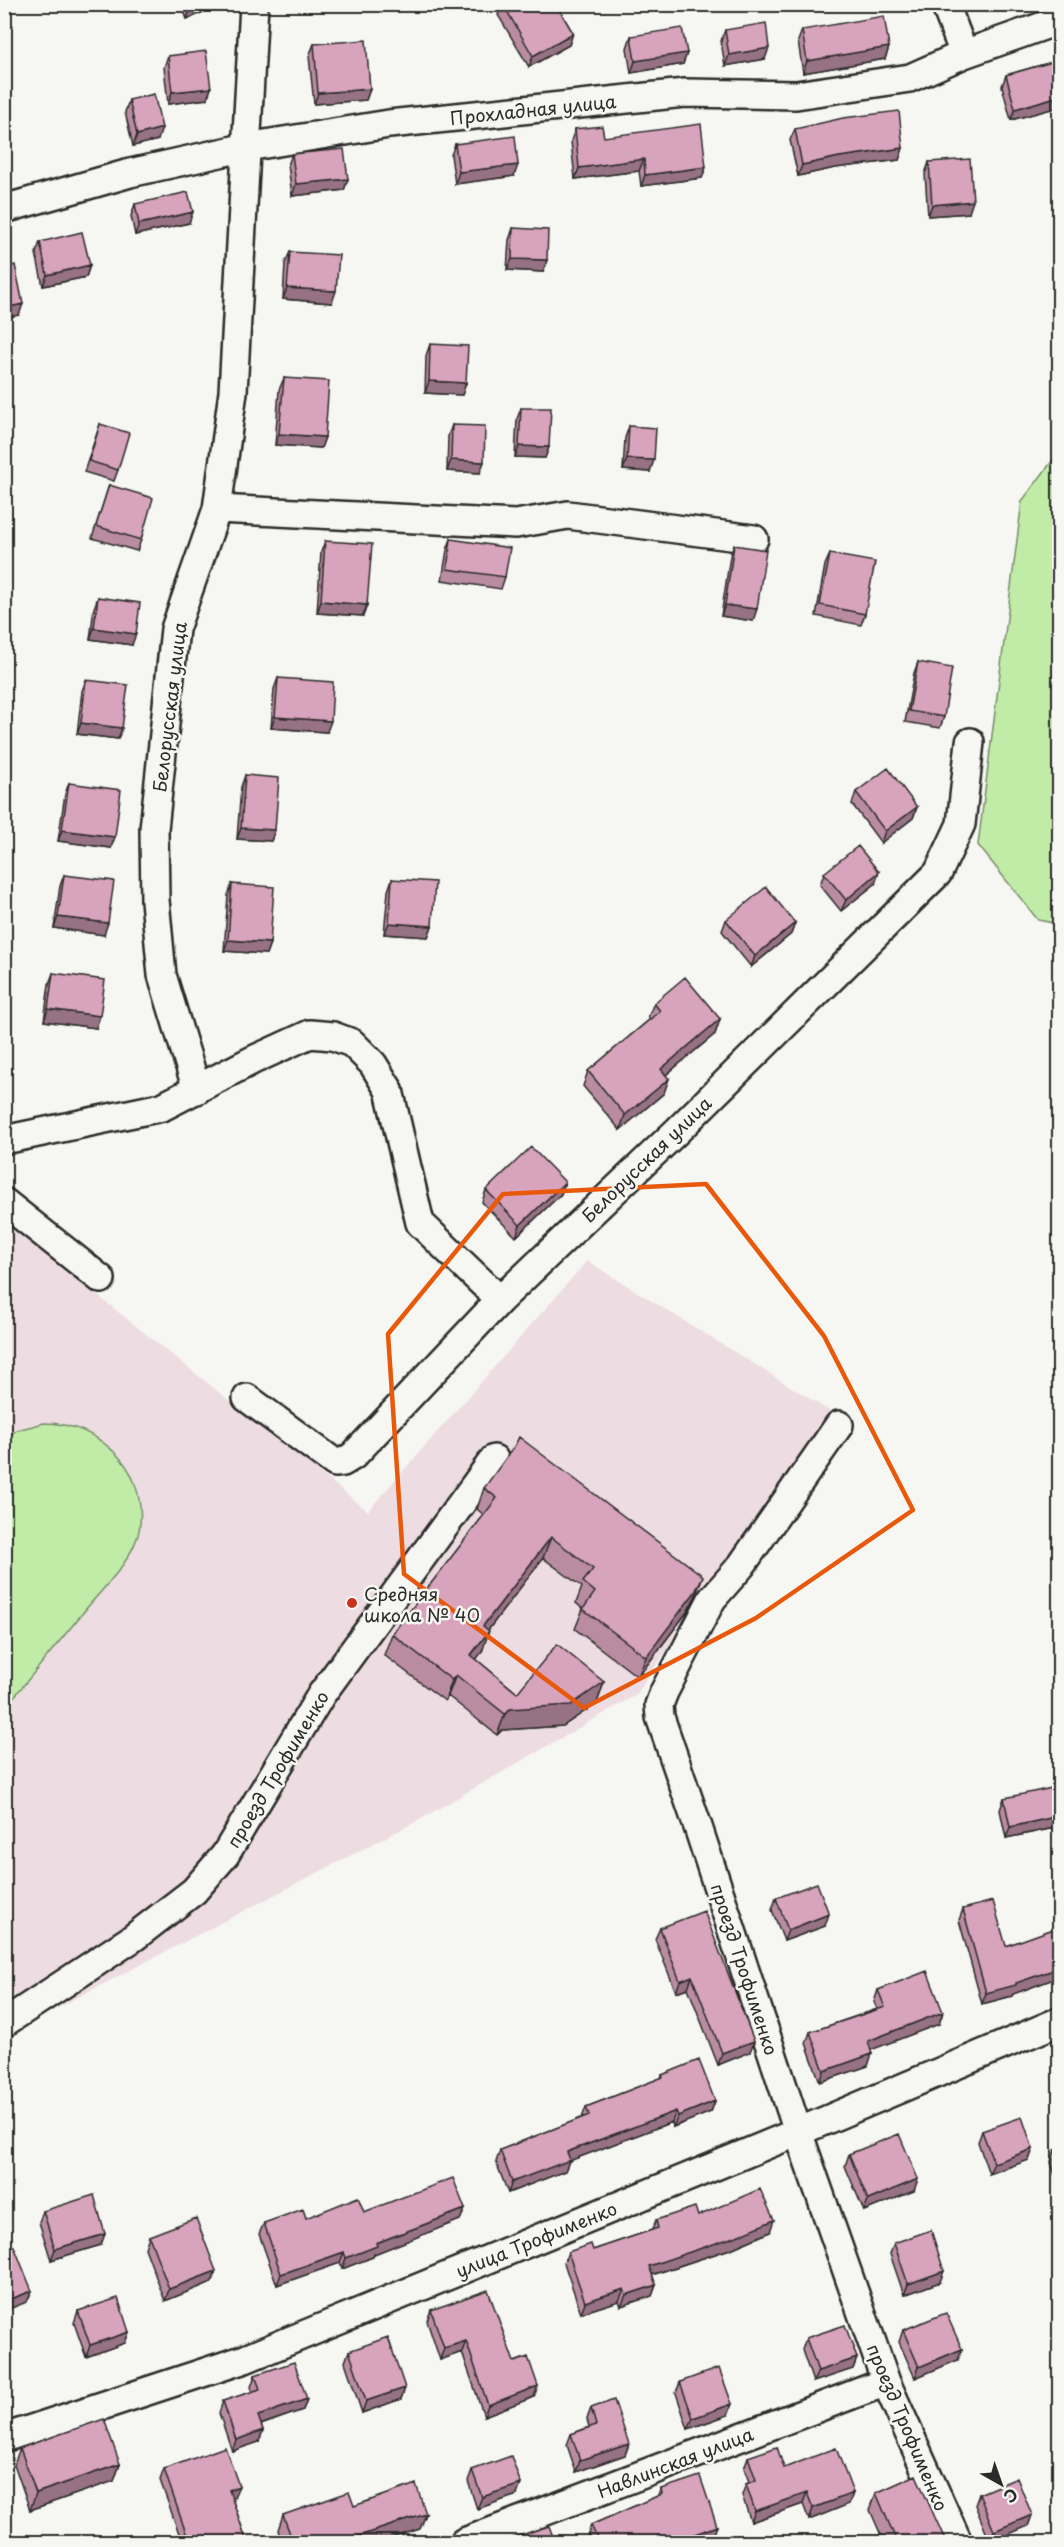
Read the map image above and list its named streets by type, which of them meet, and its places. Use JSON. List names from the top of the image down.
{
  "streets": {
    "street": [
      "Прохладная улица",
      "Белорусская улица",
      "проезд Трофименко",
      "улица Трофименко",
      "Навлинская улица"
    ]
  },
  "crossings": [
    ["Прохладная улица", "Белорусская улица"],
    ["проезд Трофименко", "улица Трофименко"],
    ["проезд Трофименко", "Навлинская улица"]
  ],
  "places": ["Средняя школа № 40"],
  "north": "bottom right"
}
